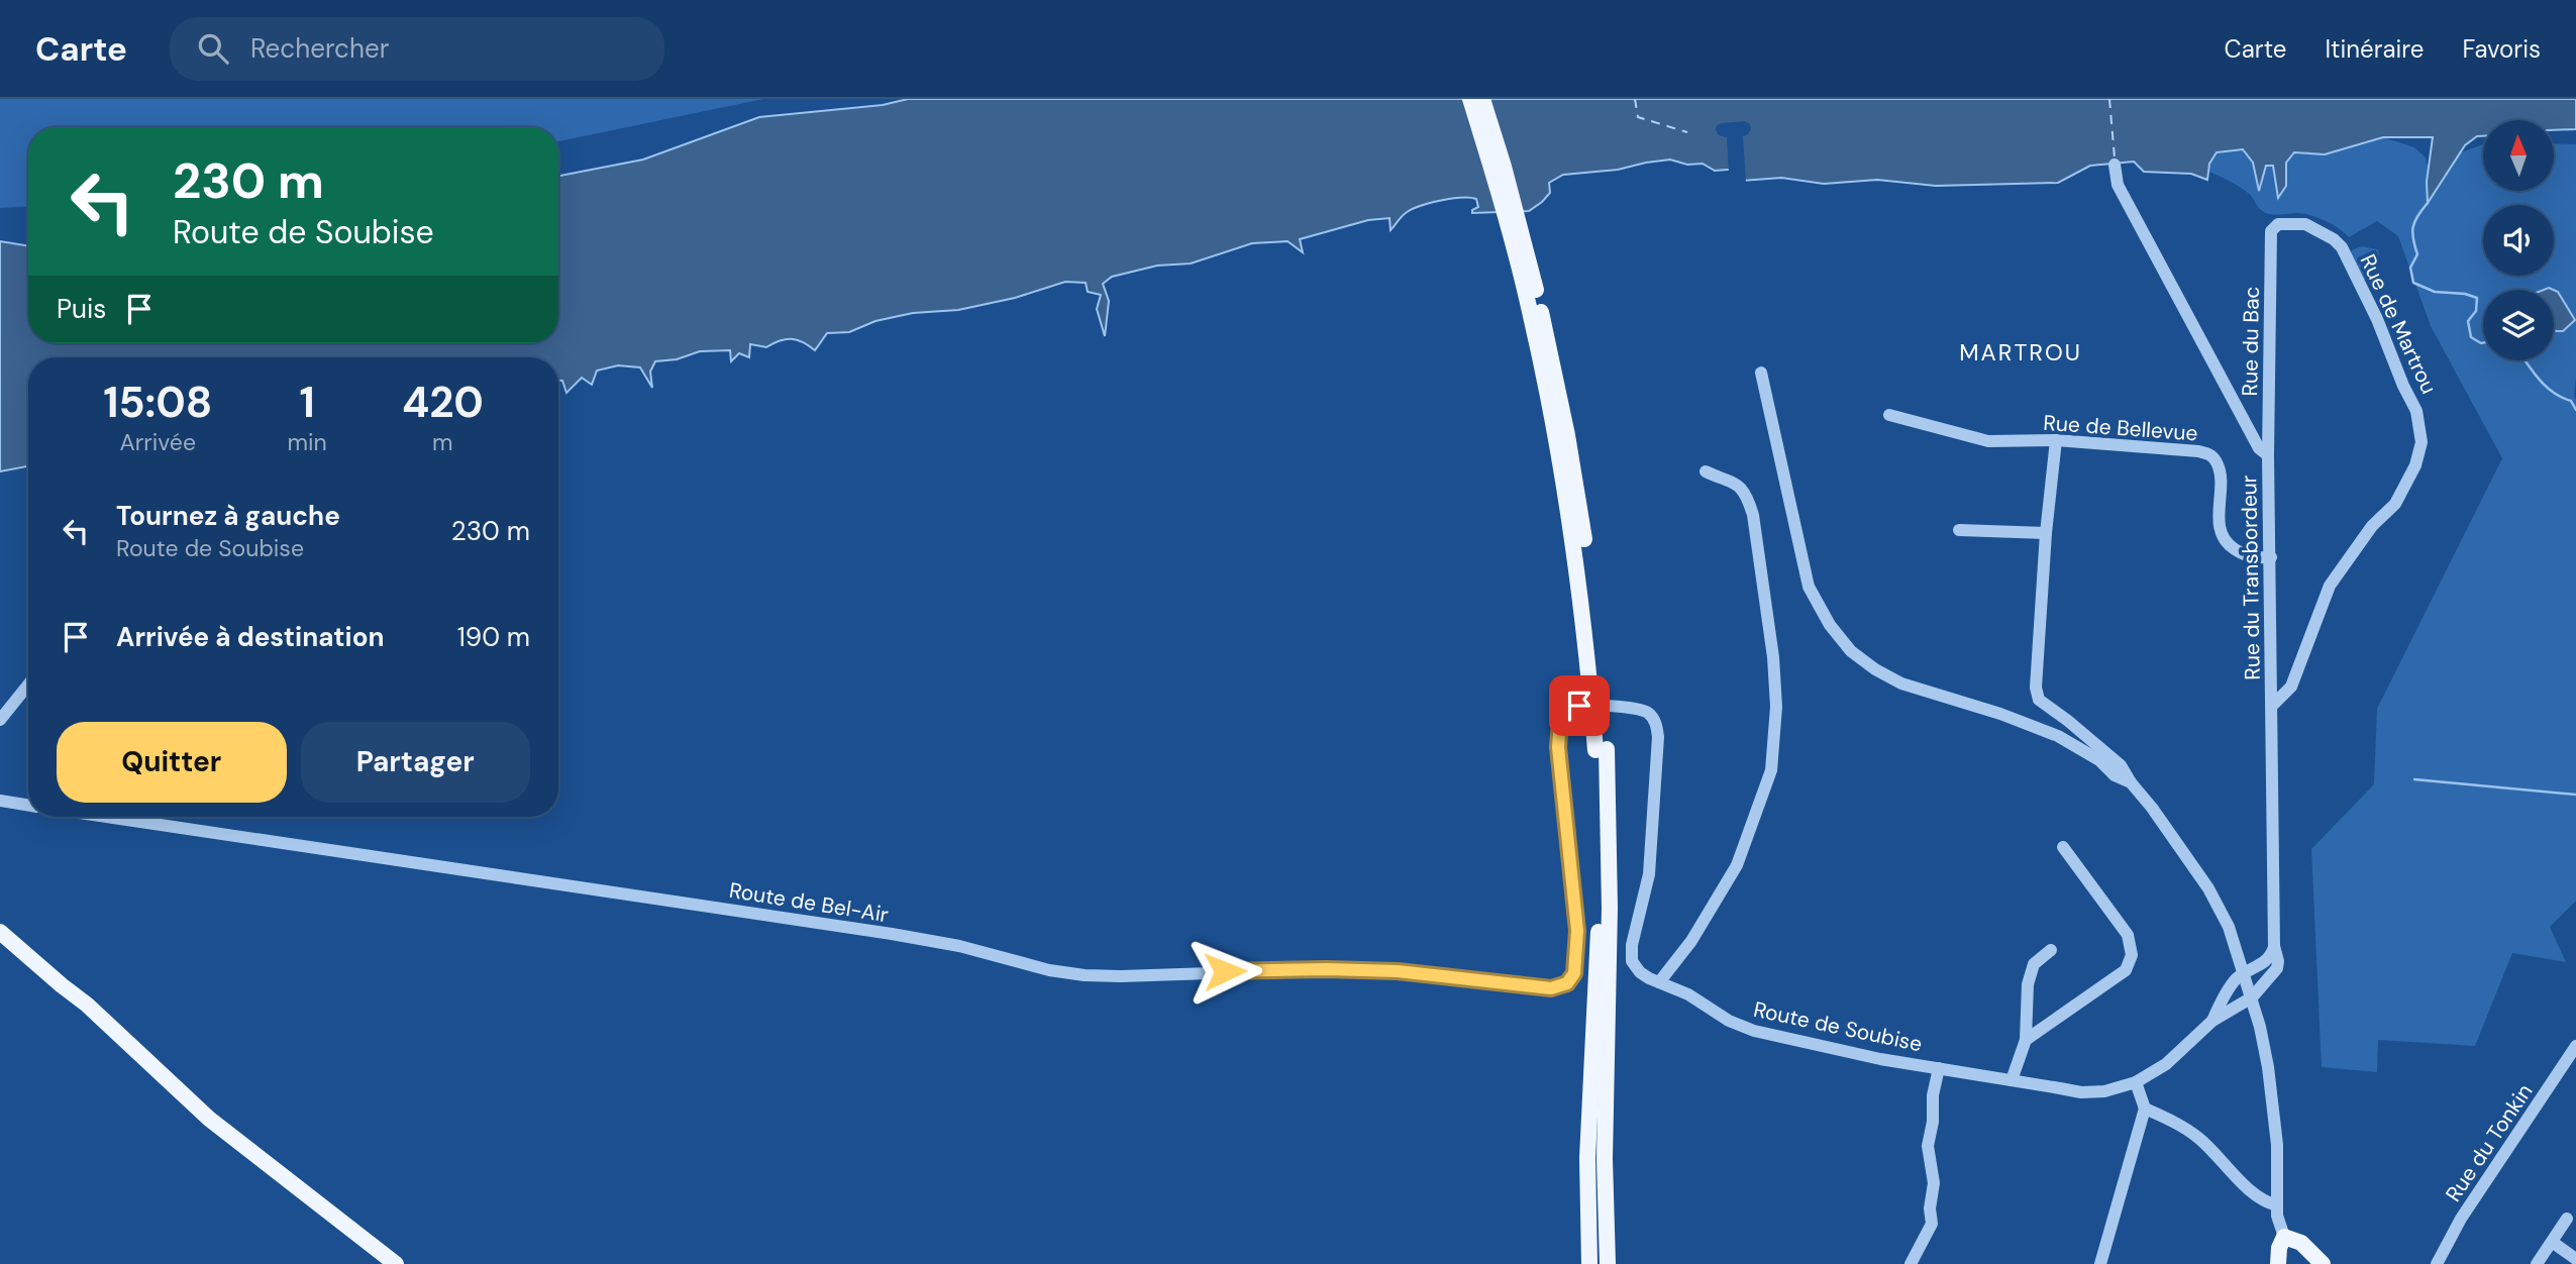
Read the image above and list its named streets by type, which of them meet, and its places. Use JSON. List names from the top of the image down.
{
  "streets": {
    "street": [
      "Rue de Martrou",
      "Rue du Bac",
      "Rue de Bellevue",
      "Rue du Transbordeur",
      "Route de Bel-Air",
      "Route de Soubise",
      "Rue du Tonkin"
    ]
  },
  "crossings": [
    ["Rue de Martrou", "Rue du Bac"],
    ["Rue de Martrou", "Rue du Transbordeur"],
    ["Rue du Bac", "Rue du Transbordeur"],
    ["Rue de Bellevue", "Rue du Transbordeur"],
    ["Rue du Transbordeur", "Route de Soubise"],
    ["Route de Bel-Air", "Route de Soubise"]
  ],
  "districts": ["MARTROU"],
  "north": "top",
  "page": {
    "header": "Carte",
    "search": "Rechercher",
    "nav": ["Carte", "Itinéraire", "Favoris"],
    "turn": ["230 m", "Route de Soubise"],
    "then": "Puis",
    "eta": [
      "15:08",
      "Arrivée",
      "1",
      "min",
      "420",
      "m"
    ],
    "list": [
      {
        "name": "Tournez à gauche",
        "note": "Route de Soubise",
        "value": "230 m"
      },
      {
        "name": "Arrivée à destination",
        "value": "190 m"
      }
    ],
    "buttons": ["Quitter", "Partager"]
  }
}
